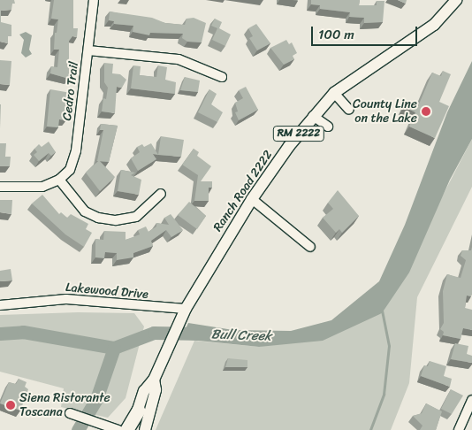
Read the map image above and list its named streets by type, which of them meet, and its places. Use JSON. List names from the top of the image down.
{
  "streets": {
    "main road": ["RM 2222", "Ranch Road 2222"],
    "street": ["Cedro Trail", "Lakewood Drive"]
  },
  "crossings": [
    ["Ranch Road 2222", "Lakewood Drive"]
  ],
  "water": ["Bull Creek"],
  "places": ["County Line on the Lake", "Siena Ristorante Toscana"],
  "scale_bar": "100 m"
}
